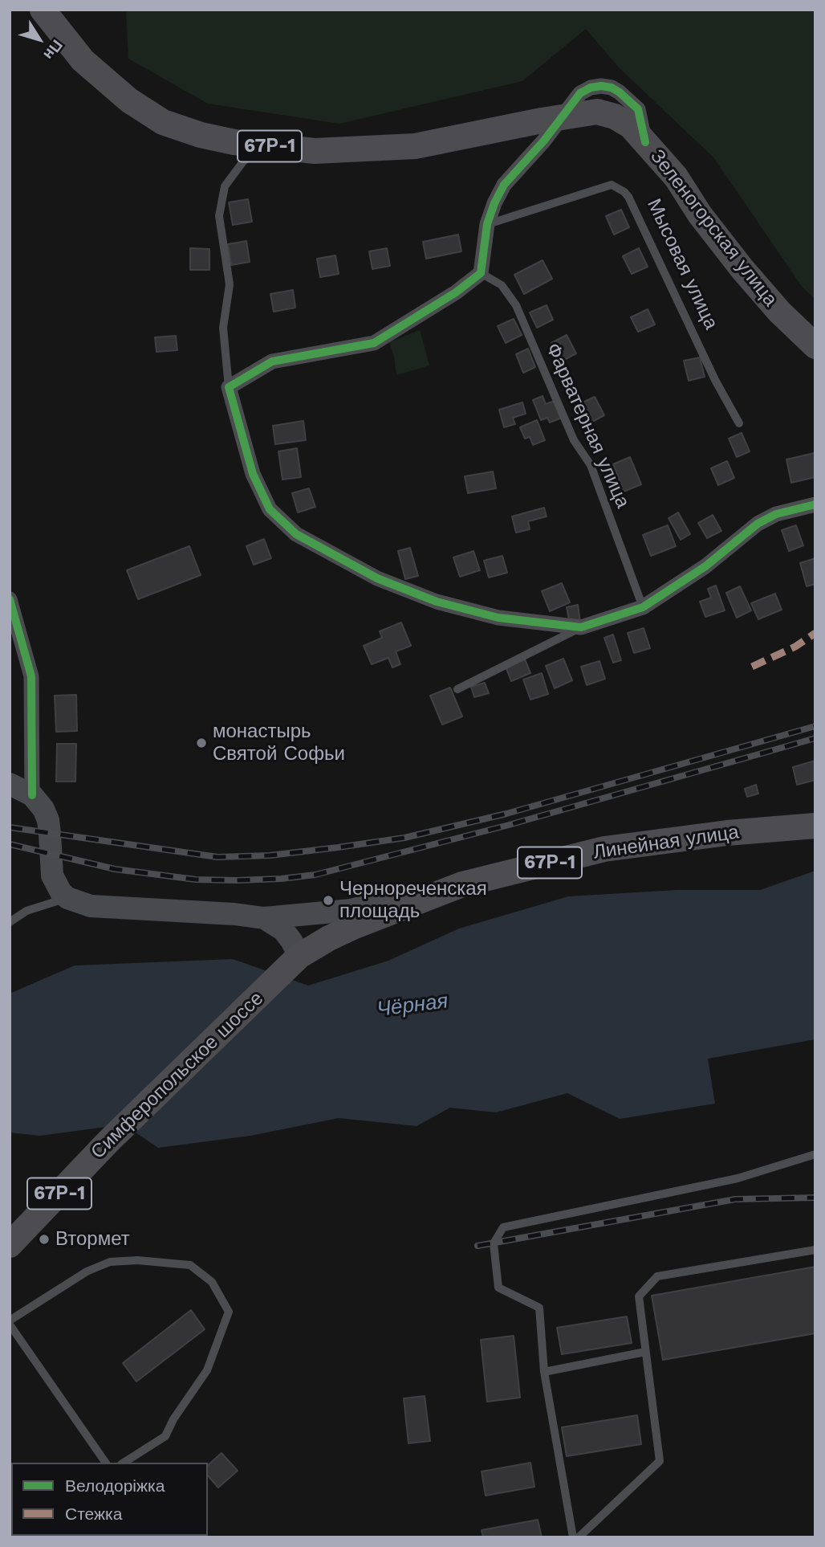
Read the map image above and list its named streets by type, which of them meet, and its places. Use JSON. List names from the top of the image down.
{
  "streets": {
    "main road": [
      "67Р-1",
      "Зеленогорская улица",
      "Линейная улица",
      "Симферопольское шоссе"
    ],
    "lane": ["Мысовая улица", "Фарватерная улица"]
  },
  "crossings": [
    ["67Р-1", "Зеленогорская улица"],
    ["Линейная улица", "Симферопольское шоссе"]
  ],
  "water": ["Чёрная"],
  "places": ["монастырь Святой Софьи", "Чернореченская площадь", "Втормет"],
  "legend": ["Велодоріжка", "Стежка"],
  "north": "bottom right"
}
